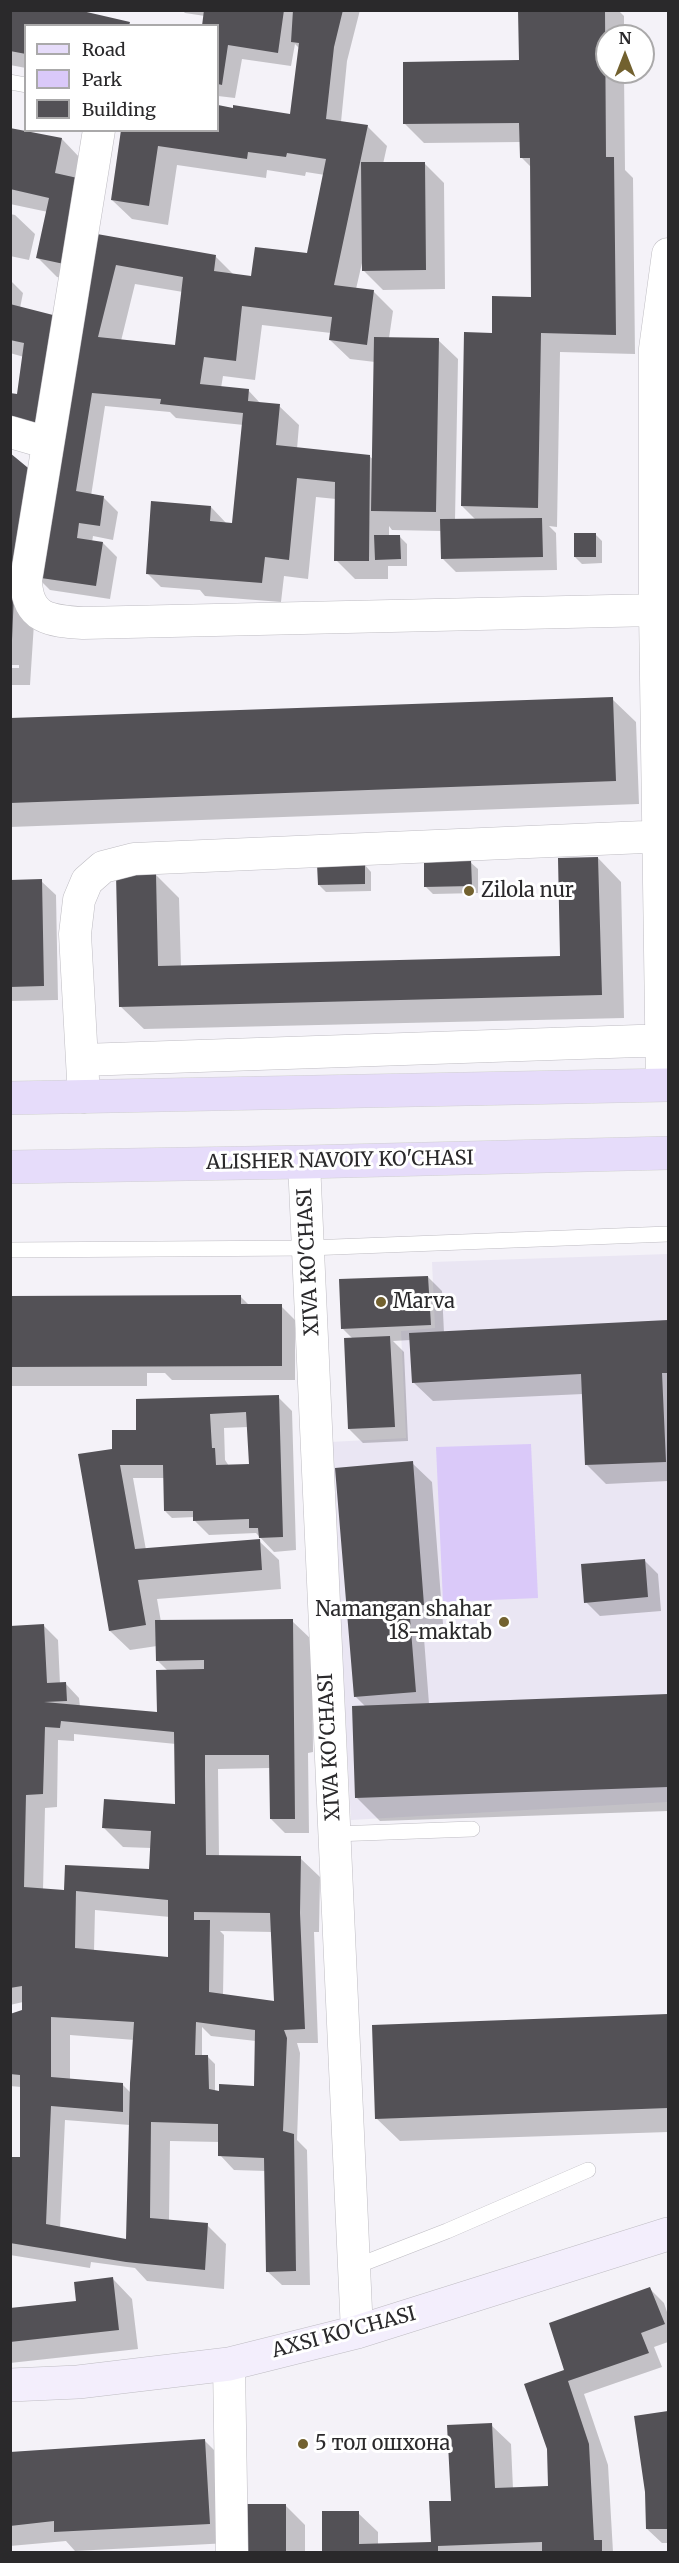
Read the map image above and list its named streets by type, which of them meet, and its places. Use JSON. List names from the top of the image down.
{
  "streets": {
    "main road": ["ALISHER NAVOIY KO'CHASI"],
    "street": ["XIVA KO'CHASI", "AXSI KO'CHASI"]
  },
  "crossings": [
    ["ALISHER NAVOIY KO'CHASI", "XIVA KO'CHASI"],
    ["XIVA KO'CHASI", "AXSI KO'CHASI"]
  ],
  "places": [
    "Zilola nur",
    "Marva",
    "Namangan shahar 18-maktab",
    "5 тол ошхона"
  ],
  "legend": ["Road", "Park", "Building"],
  "north": "top"
}
